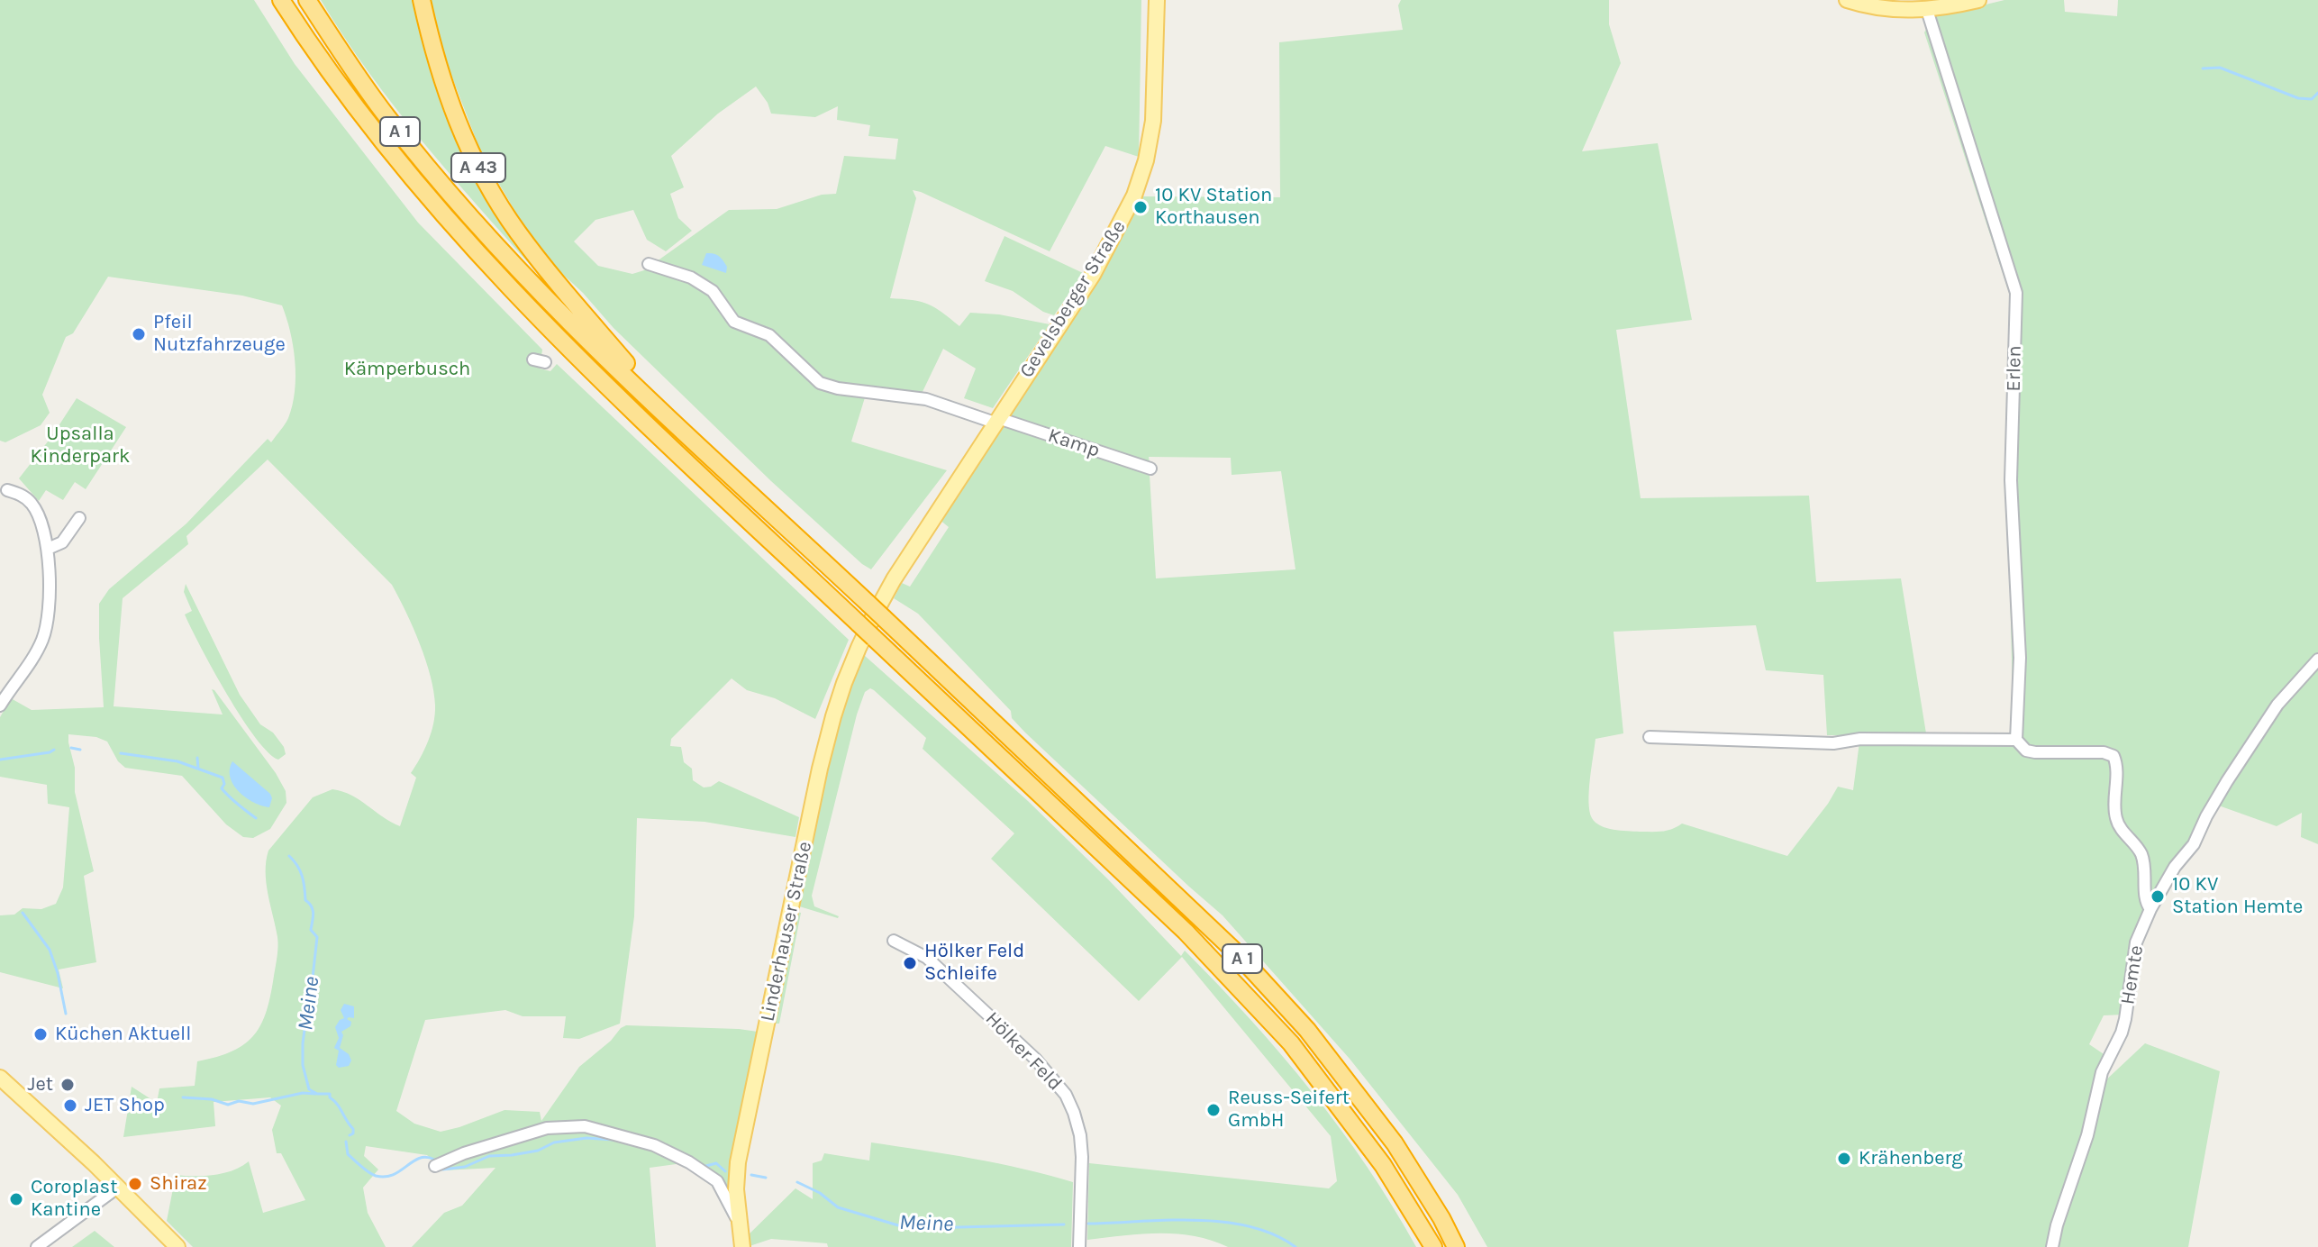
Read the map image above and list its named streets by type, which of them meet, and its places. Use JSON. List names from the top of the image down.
{
  "streets": {
    "highway": ["A 1", "A 43"],
    "main road": ["Gevelsberger Straße", "Linderhauser Straße"],
    "street": [
      "Erlen",
      "Kamp",
      "Hemte",
      "Hölker Feld"
    ]
  },
  "crossings": [
    ["A 1", "A 43"],
    ["Gevelsberger Straße", "Kamp"],
    ["Gevelsberger Straße", "Linderhauser Straße"]
  ],
  "water": ["Meine"],
  "parks": ["Kämperbusch", "Upsalla Kinderpark"],
  "places": [
    "10 KV Station Korthausen",
    "Pfeil Nutzfahrzeuge",
    "10 KV Station Hemte",
    "Hölker Feld Schleife",
    "Küchen Aktuell",
    "Jet",
    "JET Shop",
    "Reuss-Seifert GmbH",
    "Krähenberg",
    "Shiraz",
    "Coroplast Kantine"
  ]
}
